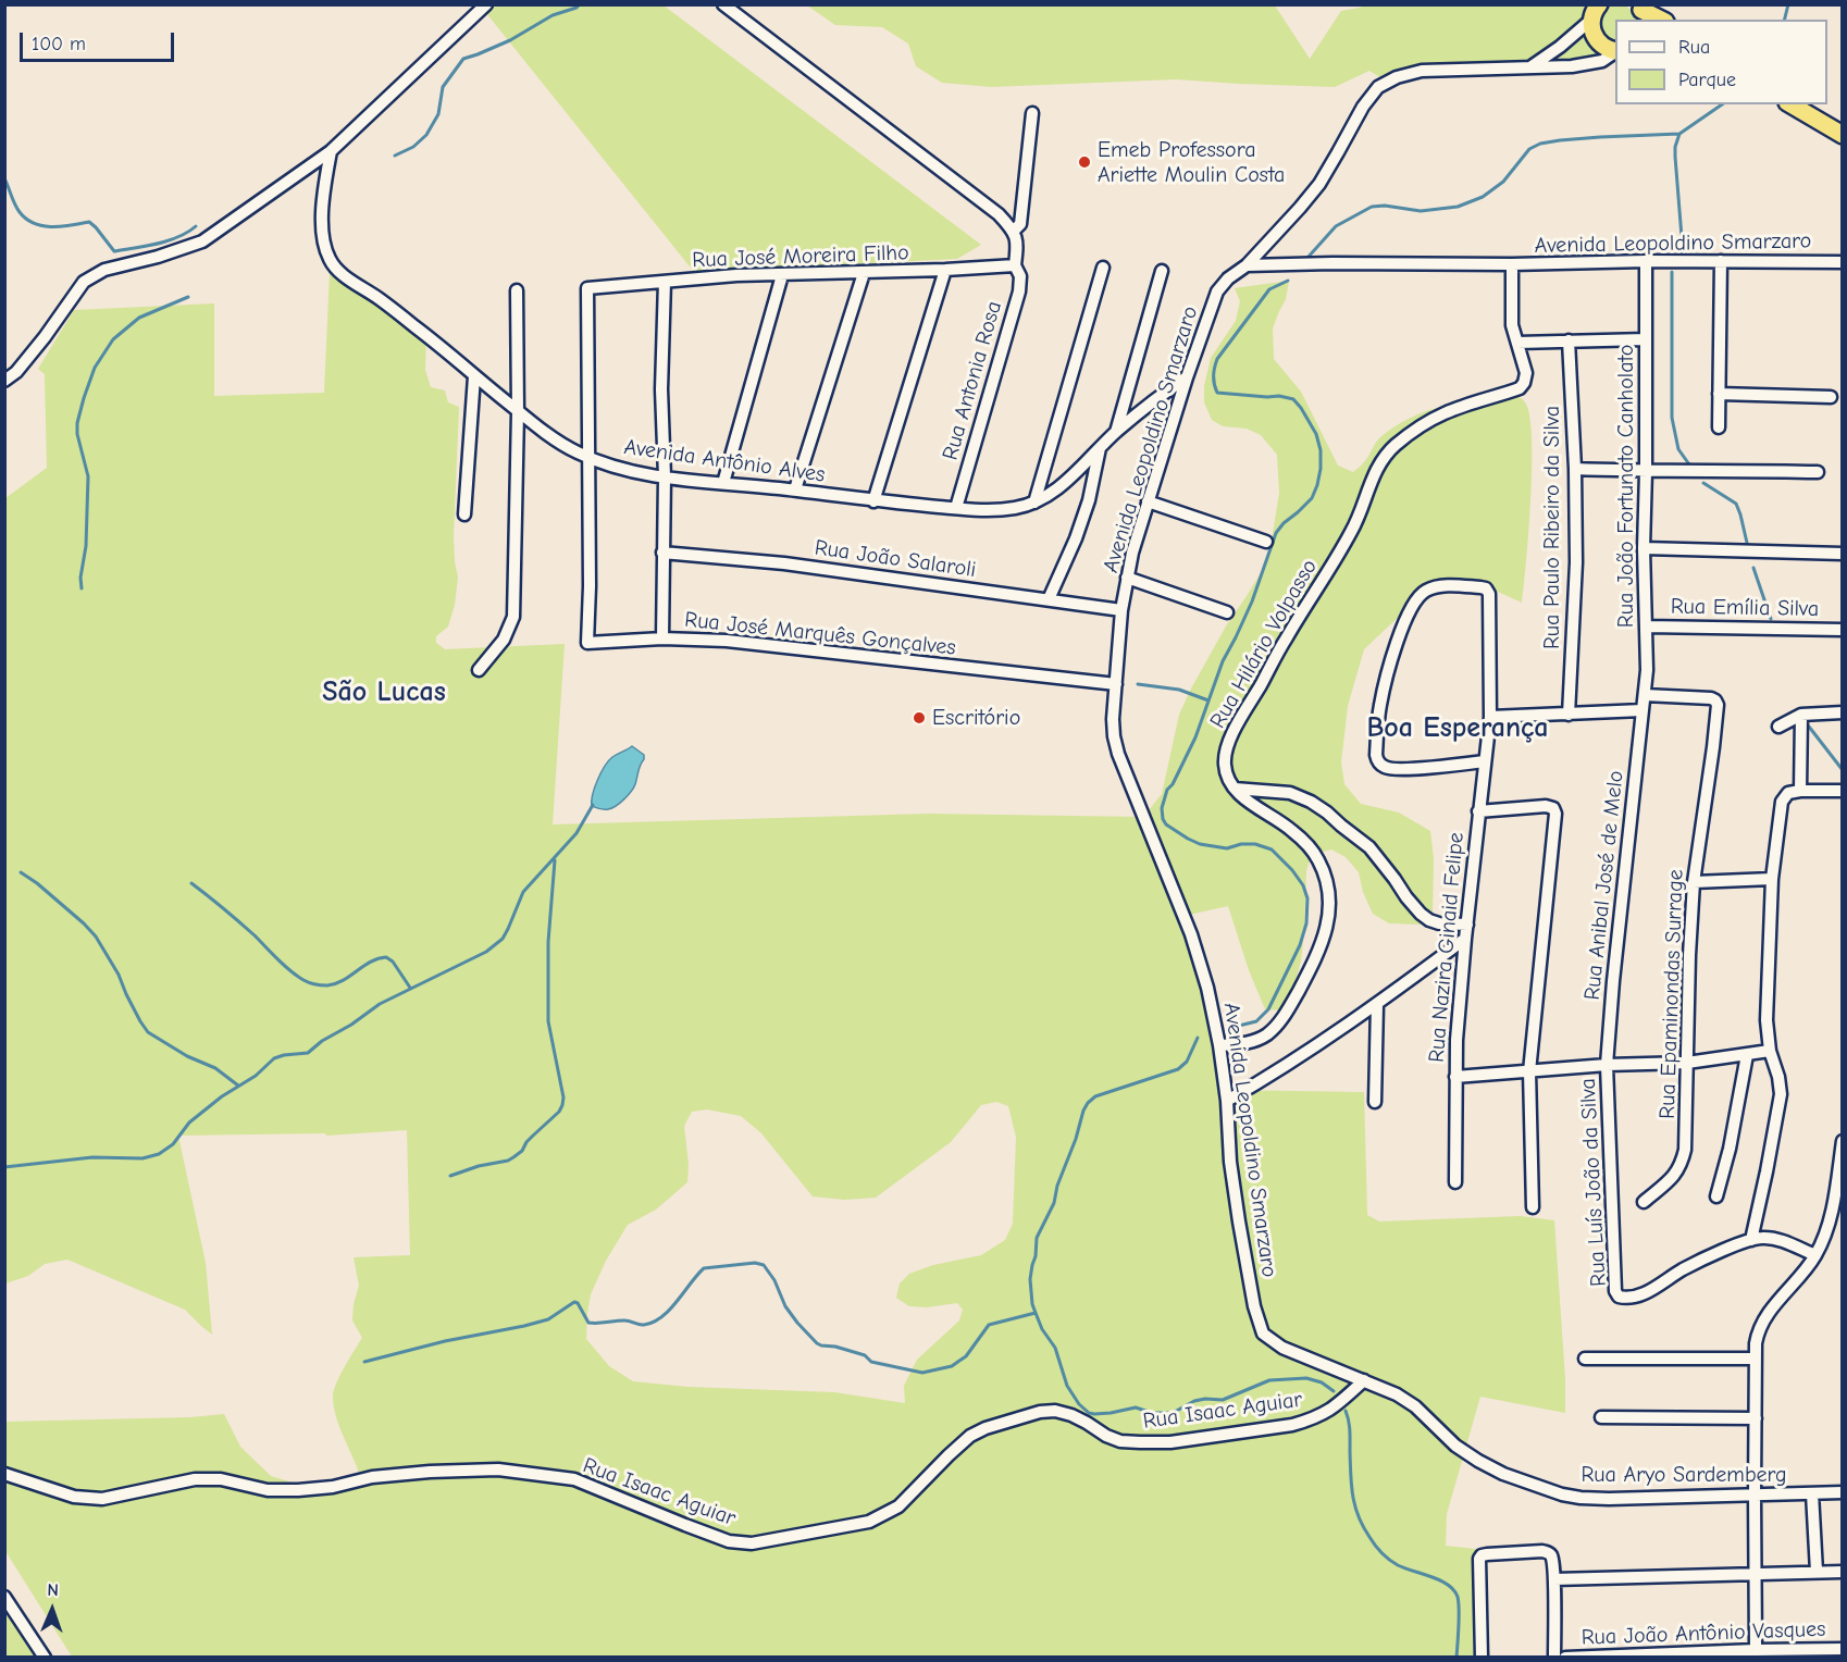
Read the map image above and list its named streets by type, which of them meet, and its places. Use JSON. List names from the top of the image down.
{
  "streets": {
    "street": [
      "Avenida Leopoldino Smarzaro",
      "Rua José Moreira Filho",
      "Rua Antonia Rosa",
      "Avenida Antônio Alves",
      "Rua João Fortunato Canholato",
      "Rua Paulo Ribeiro da Silva",
      "Rua João Salaroli",
      "Rua Emília Silva",
      "Rua José Marquês Gonçalves",
      "Rua Hilário Volpasso",
      "Rua Anibal José de Melo",
      "Rua Nazira Ginaid Felipe",
      "Rua Epaminondas Surrage",
      "Rua Luís João da Silva",
      "Rua Isaac Aguiar",
      "Rua Aryo Sardemberg",
      "Rua João Antônio Vasques"
    ]
  },
  "crossings": [
    ["Avenida Leopoldino Smarzaro", "Avenida Antônio Alves"],
    ["Avenida Leopoldino Smarzaro", "Rua João Fortunato Canholato"],
    ["Avenida Leopoldino Smarzaro", "Rua João Salaroli"],
    ["Avenida Leopoldino Smarzaro", "Rua José Marquês Gonçalves"],
    ["Avenida Leopoldino Smarzaro", "Rua Hilário Volpasso"],
    ["Avenida Leopoldino Smarzaro", "Rua Isaac Aguiar"],
    ["Avenida Leopoldino Smarzaro", "Rua Aryo Sardemberg"],
    ["Rua José Moreira Filho", "Rua Antonia Rosa"],
    ["Rua José Moreira Filho", "Avenida Antônio Alves"],
    ["Rua José Moreira Filho", "Rua José Marquês Gonçalves"],
    ["Rua Antonia Rosa", "Avenida Antônio Alves"],
    ["Avenida Antônio Alves", "Rua José Marquês Gonçalves"],
    ["Rua João Fortunato Canholato", "Rua Emília Silva"],
    ["Rua João Fortunato Canholato", "Rua Anibal José de Melo"],
    ["Rua João Fortunato Canholato", "Rua Epaminondas Surrage"],
    ["Rua Anibal José de Melo", "Rua Luís João da Silva"],
    ["Rua Isaac Aguiar", "Rua Aryo Sardemberg"]
  ],
  "districts": ["São Lucas", "Boa Esperança"],
  "places": ["Emeb Professora Ariette Moulin Costa", "Escritório"],
  "legend": ["Rua", "Parque"],
  "scale_bar": "100 m",
  "north": "top"
}
